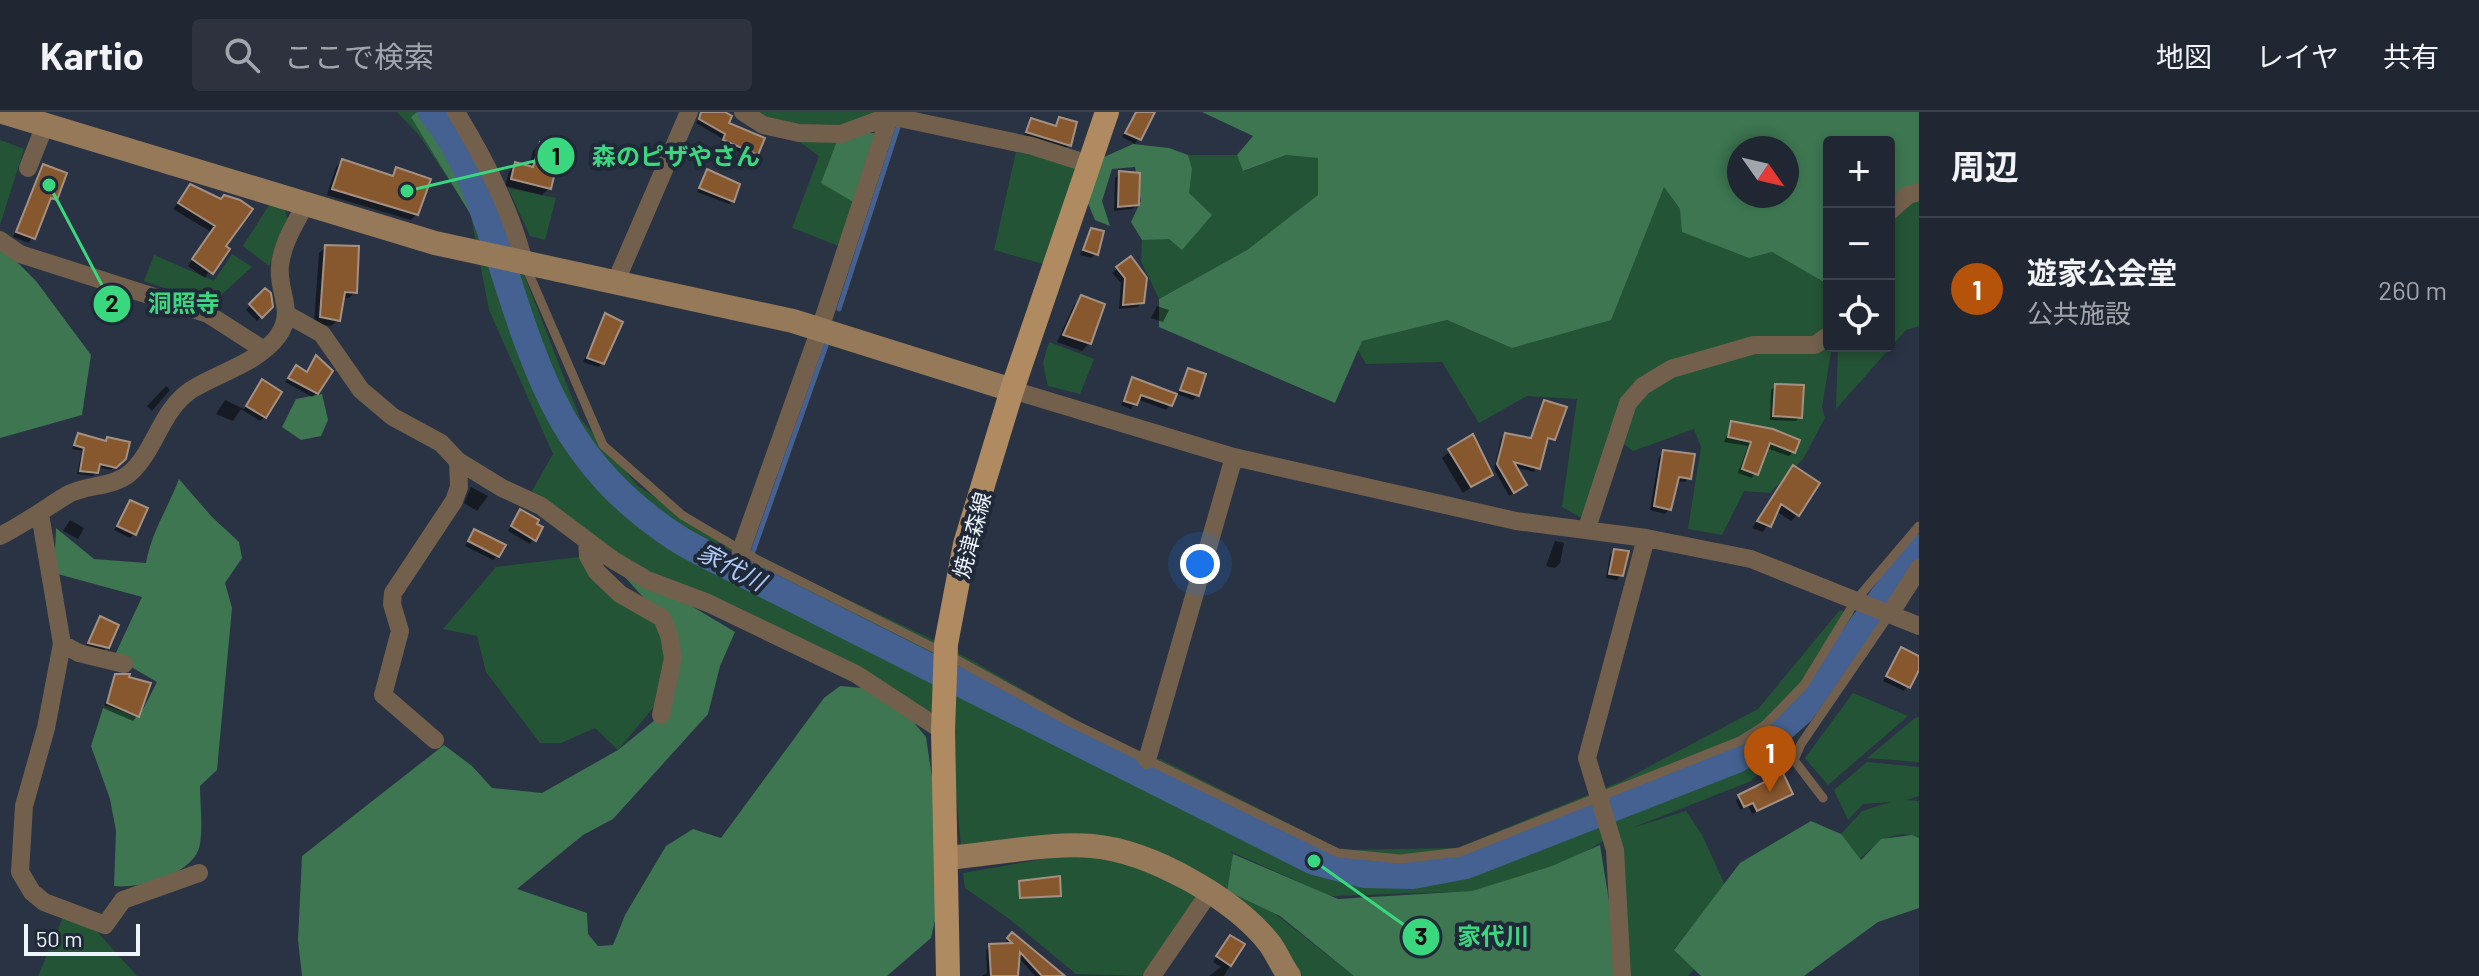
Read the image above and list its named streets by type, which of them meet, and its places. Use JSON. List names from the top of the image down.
{
  "streets": {
    "main road": ["焼津森線"]
  },
  "water": ["家代川"],
  "places": ["洞照寺", "森のピザやさん", "家代川"],
  "scale_bar": "50 m",
  "north": "bottom right",
  "page": {
    "header": "Kartio",
    "search": "ここで検索",
    "nav": ["地図", "レイヤ", "共有"],
    "heading": "周辺",
    "map_buttons": ["+", "−"],
    "list": [
      {
        "mark": "1",
        "name": "遊家公会堂",
        "note": "公共施設",
        "value": "260 m"
      }
    ],
    "pins": "1",
    "scale": "50 m"
  }
}
